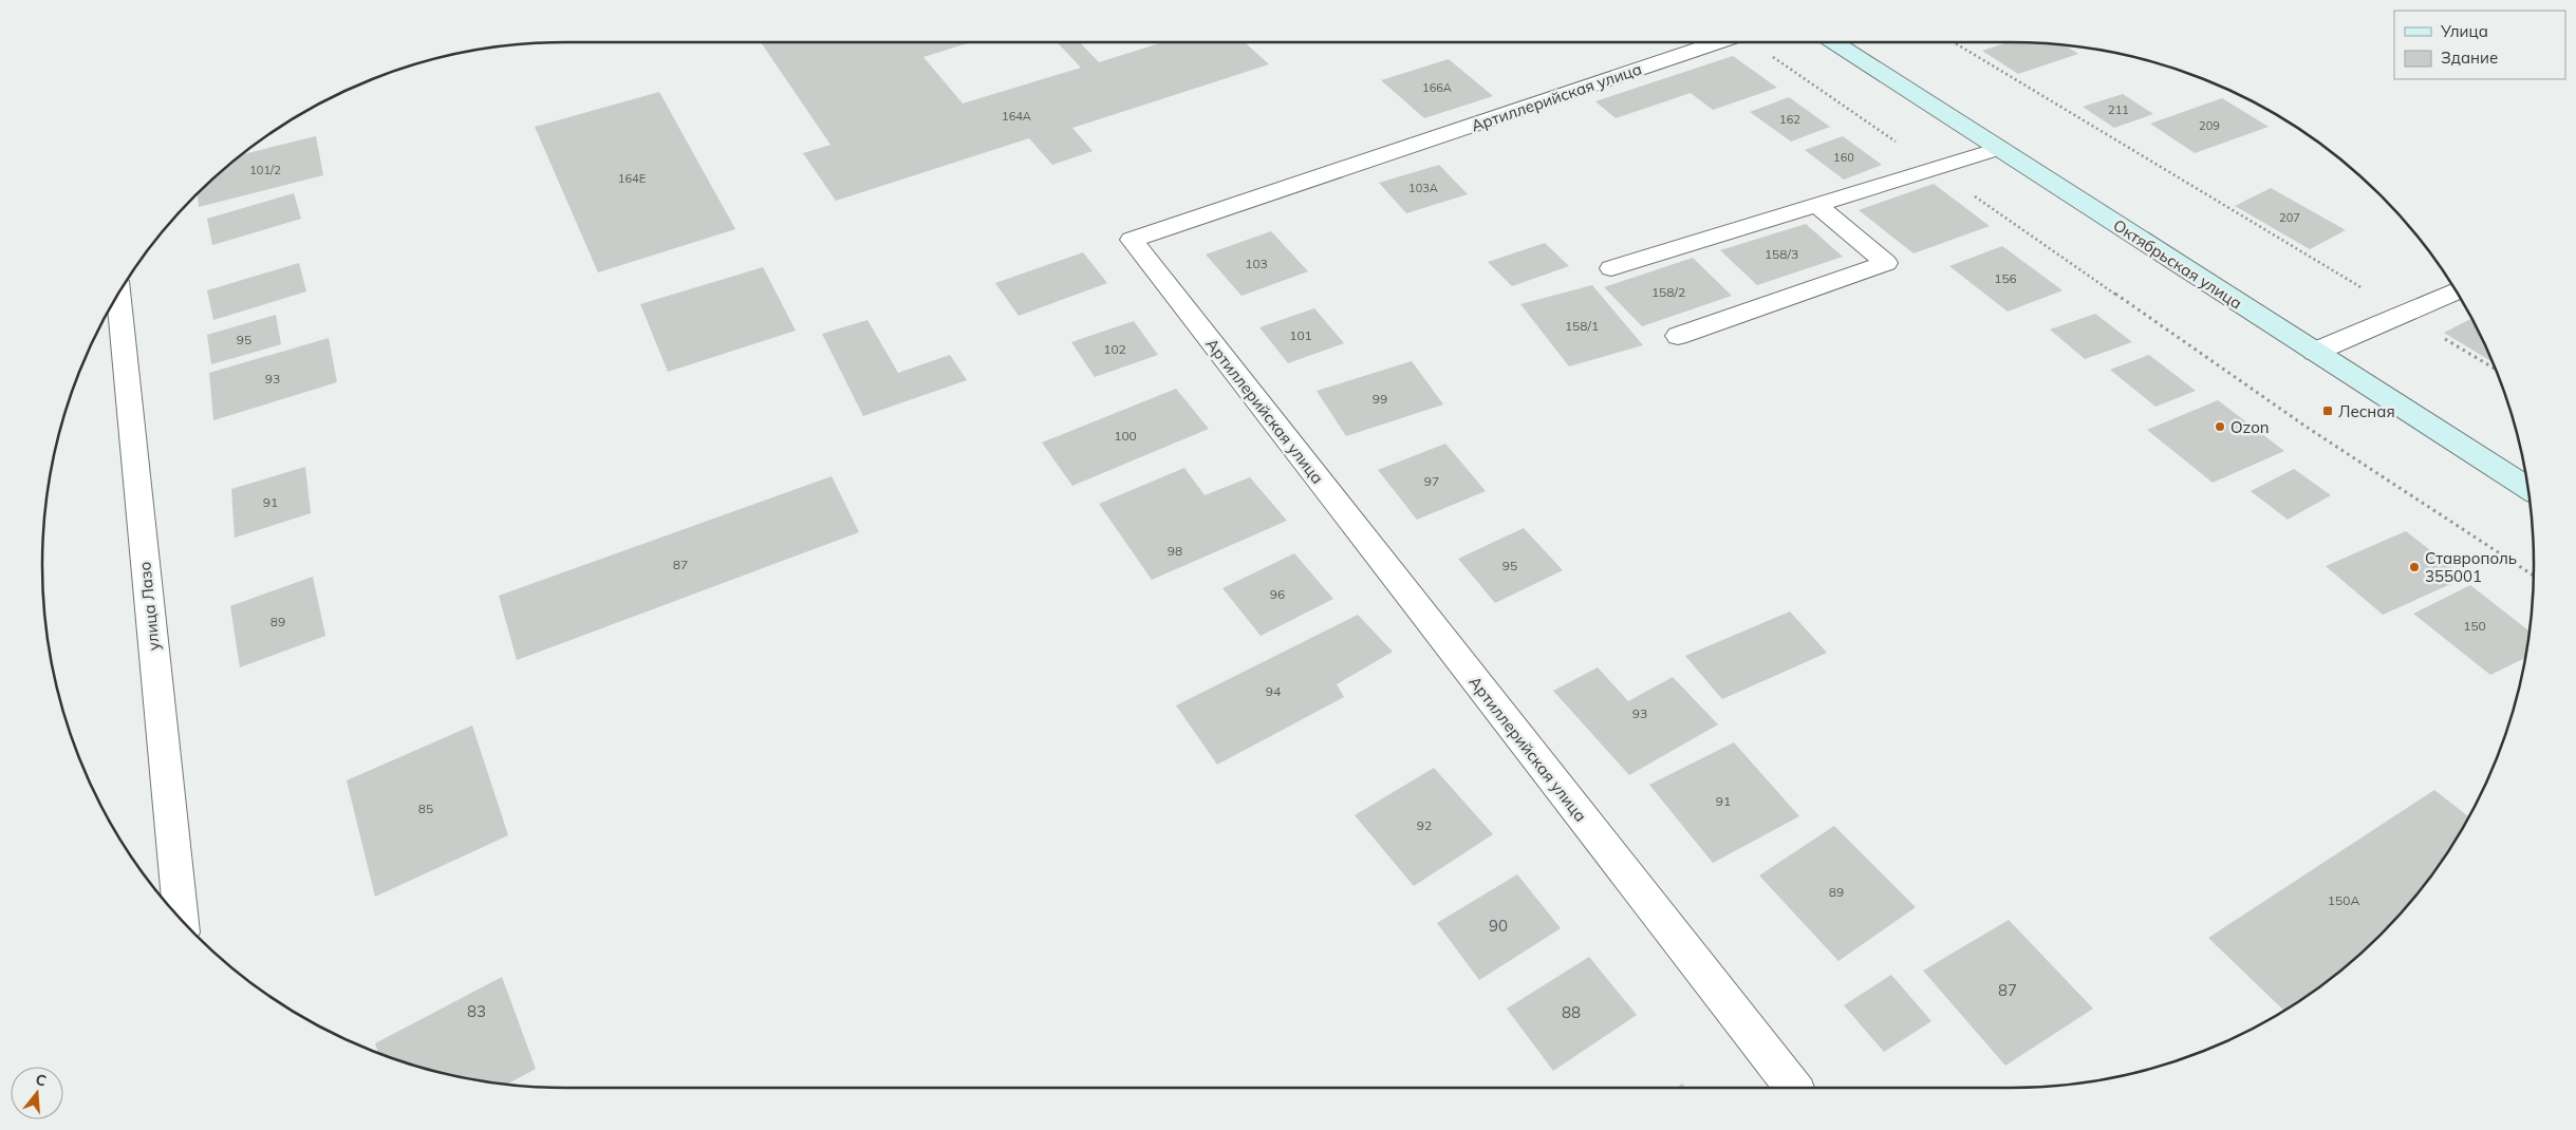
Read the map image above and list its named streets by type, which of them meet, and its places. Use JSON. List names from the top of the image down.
{
  "streets": {
    "main road": ["Октябрьская улица"],
    "street": ["Артиллерийская улица", "улица Лазо"]
  },
  "places": {
    "transit": ["Лесная"],
    "other": ["Ozon", "Ставрополь 355001"]
  },
  "house_numbers": [
    "166А",
    "211",
    "164А",
    "162",
    "209",
    "160",
    "101/2",
    "164Е",
    "103А",
    "207",
    "158/3",
    "103",
    "156",
    "158/2",
    "158/1",
    "101",
    "95",
    "102",
    "93",
    "99",
    "100",
    "97",
    "91",
    "98",
    "87",
    "95",
    "96",
    "89",
    "150",
    "94",
    "93",
    "91",
    "85",
    "92",
    "89",
    "150А",
    "90",
    "87",
    "83",
    "88"
  ],
  "legend": ["Улица", "Здание"],
  "north": "top"
}
